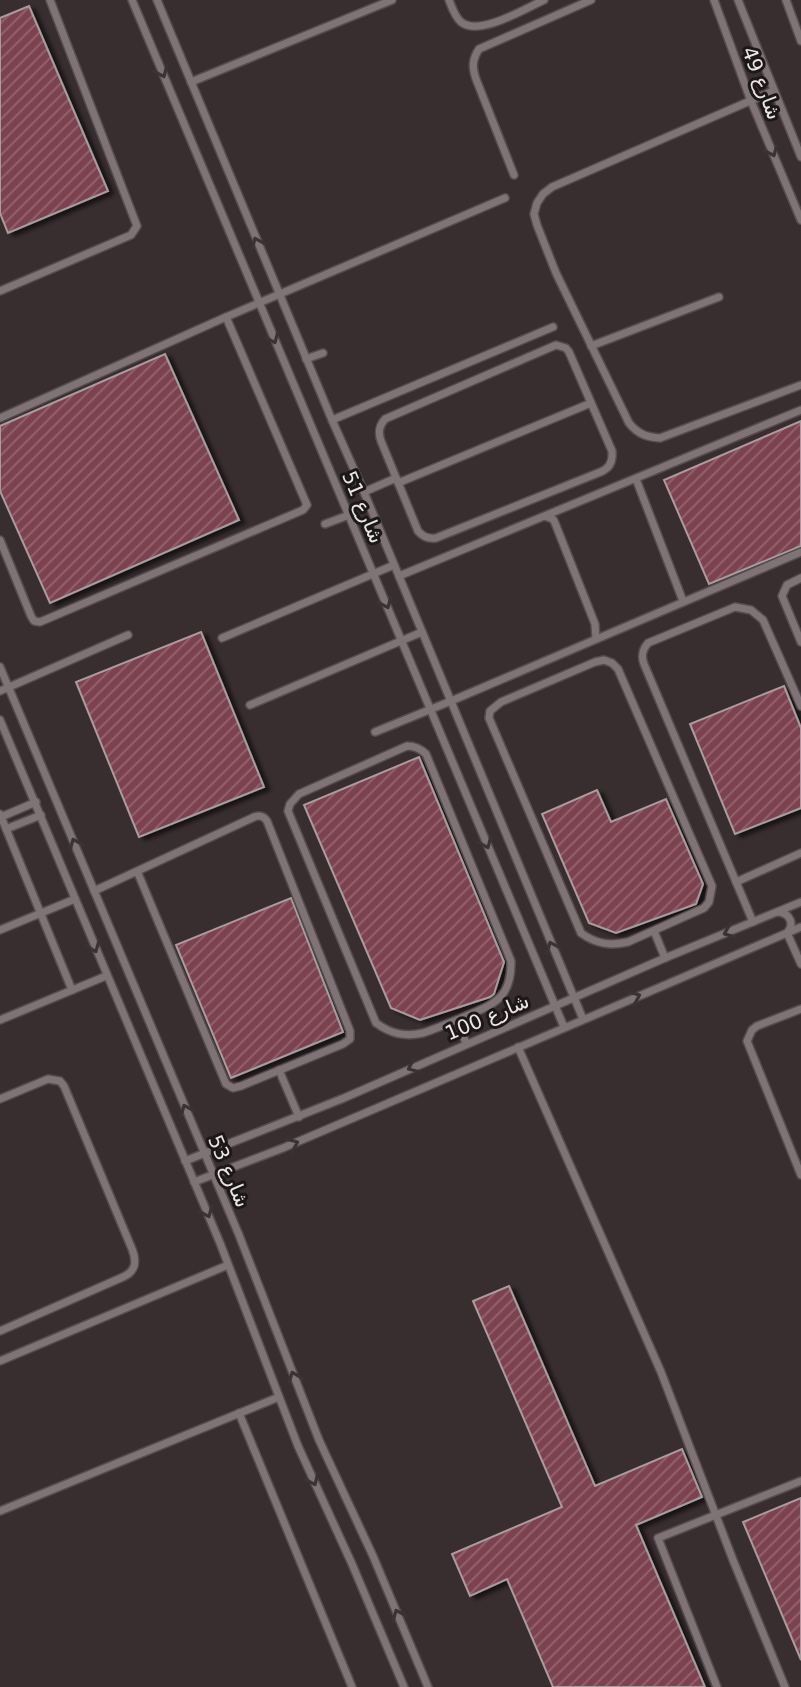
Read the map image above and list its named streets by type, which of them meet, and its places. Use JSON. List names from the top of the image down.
{
  "streets": {
    "lane": [
      "شارع 49",
      "شارع 51",
      "شارع 100",
      "شارع 53"
    ]
  },
  "crossings": [
    ["شارع 51", "شارع 100"],
    ["شارع 100", "شارع 53"]
  ]
}
